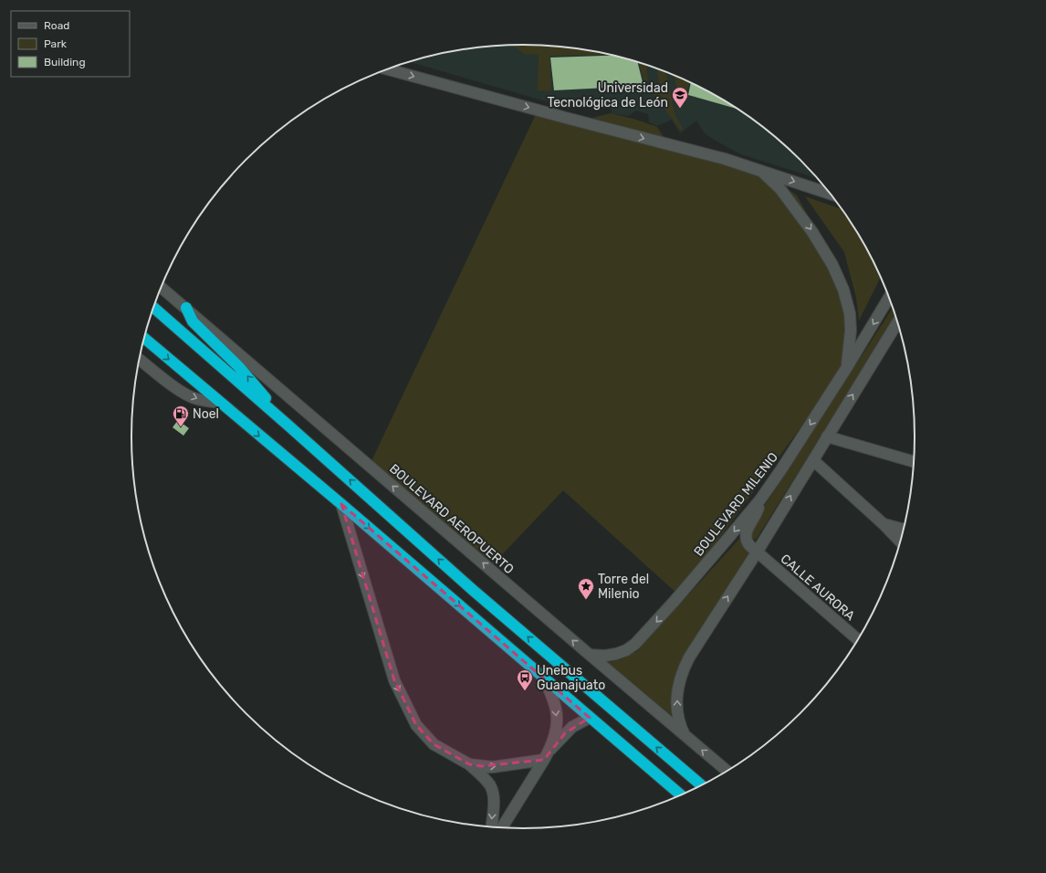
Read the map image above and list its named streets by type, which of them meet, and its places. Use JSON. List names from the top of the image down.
{
  "streets": {
    "street": ["BOULEVARD MILENIO", "BOULEVARD AEROPUERTO", "CALLE AURORA"]
  },
  "crossings": [
    ["BOULEVARD MILENIO", "BOULEVARD AEROPUERTO"],
    ["BOULEVARD MILENIO", "CALLE AURORA"]
  ],
  "one_way": ["BOULEVARD AEROPUERTO"],
  "places": {
    "school or university": ["Universidad Tecnológica de León"],
    "fuel station": ["Noel"],
    "place": ["Torre del Milenio"],
    "bus stop": ["Unebus Guanajuato"]
  },
  "legend": ["Road", "Park", "Building"]
}
